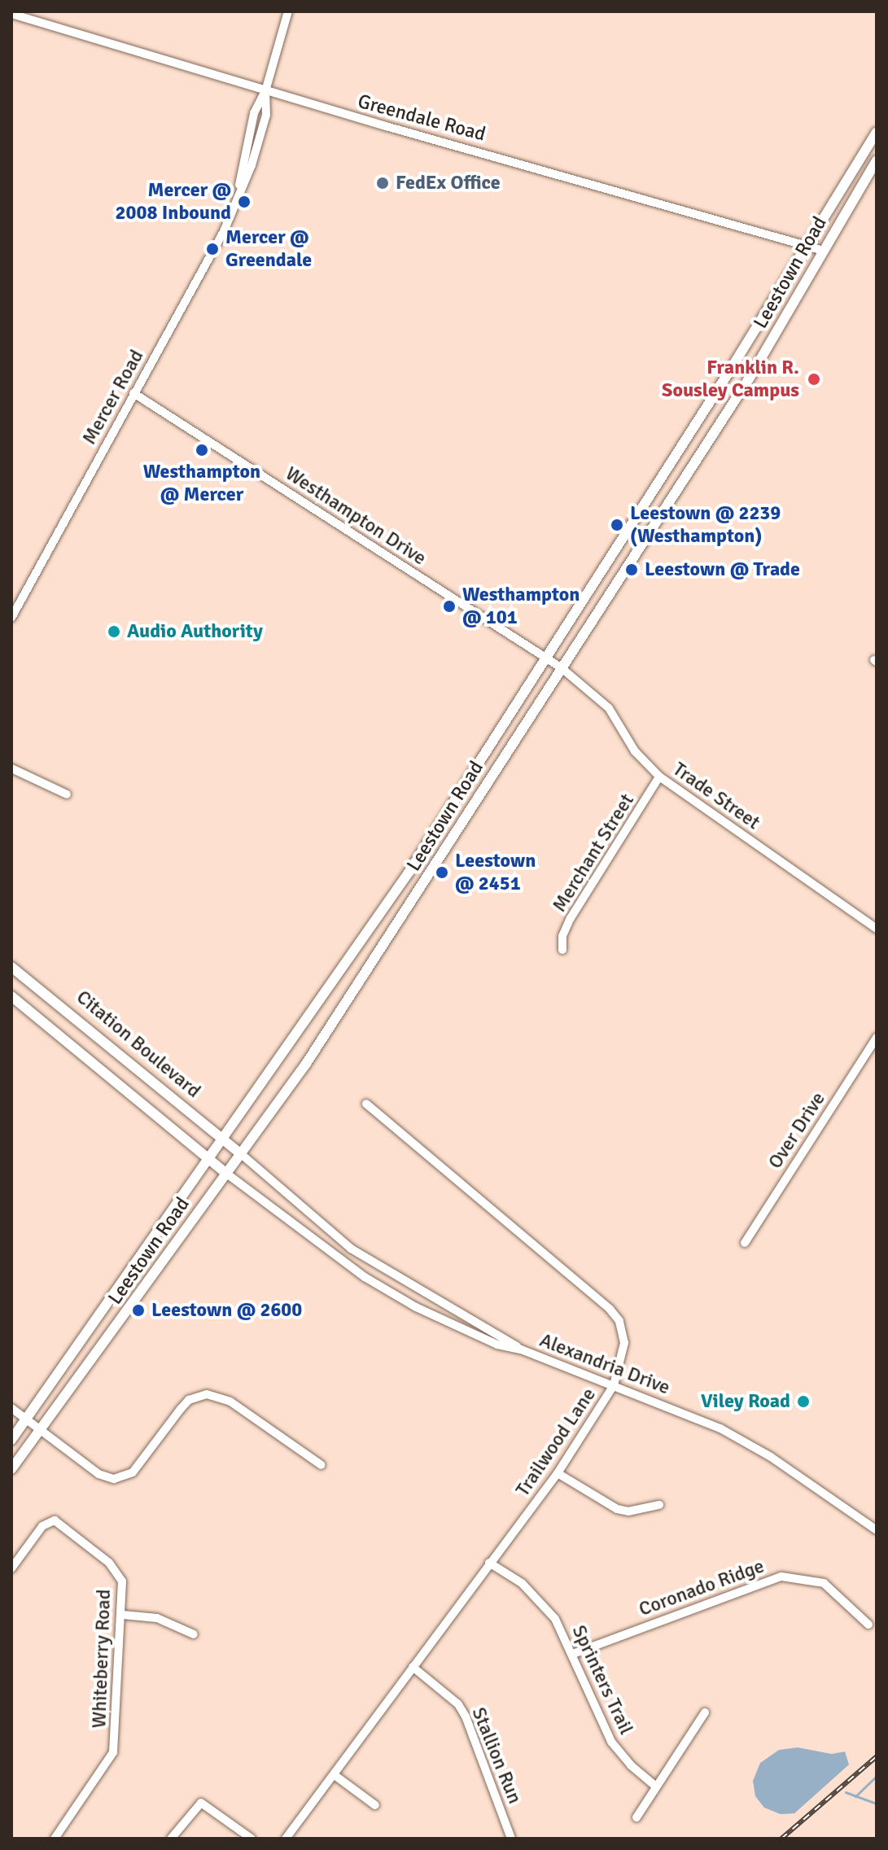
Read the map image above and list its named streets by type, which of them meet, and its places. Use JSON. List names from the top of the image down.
{
  "streets": {
    "main road": ["Leestown Road", "Citation Boulevard"],
    "street": [
      "Greendale Road",
      "Mercer Road",
      "Westhampton Drive",
      "Trade Street",
      "Merchant Street",
      "Over Drive",
      "Alexandria Drive",
      "Trailwood Lane",
      "Coronado Ridge",
      "Whiteberry Road",
      "Sprinters Trail",
      "Stallion Run"
    ]
  },
  "crossings": [
    ["Greendale Road", "Leestown Road"],
    ["Greendale Road", "Mercer Road"],
    ["Leestown Road", "Westhampton Drive"],
    ["Leestown Road", "Trade Street"],
    ["Leestown Road", "Citation Boulevard"],
    ["Leestown Road", "Alexandria Drive"],
    ["Mercer Road", "Westhampton Drive"],
    ["Westhampton Drive", "Trade Street"],
    ["Trade Street", "Merchant Street"],
    ["Citation Boulevard", "Alexandria Drive"],
    ["Alexandria Drive", "Trailwood Lane"],
    ["Trailwood Lane", "Sprinters Trail"],
    ["Trailwood Lane", "Stallion Run"],
    ["Coronado Ridge", "Sprinters Trail"]
  ],
  "places": [
    "FedEx Office",
    "Mercer @ 2008 Inbound",
    "Mercer @ Greendale",
    "Franklin R. Sousley Campus",
    "Westhampton @ Mercer",
    "Leestown @ 2239 (Westhampton)",
    "Leestown @ Trade",
    "Westhampton @ 101",
    "Audio Authority",
    "Leestown @ 2451",
    "Leestown @ 2600",
    "Viley Road"
  ]
}
